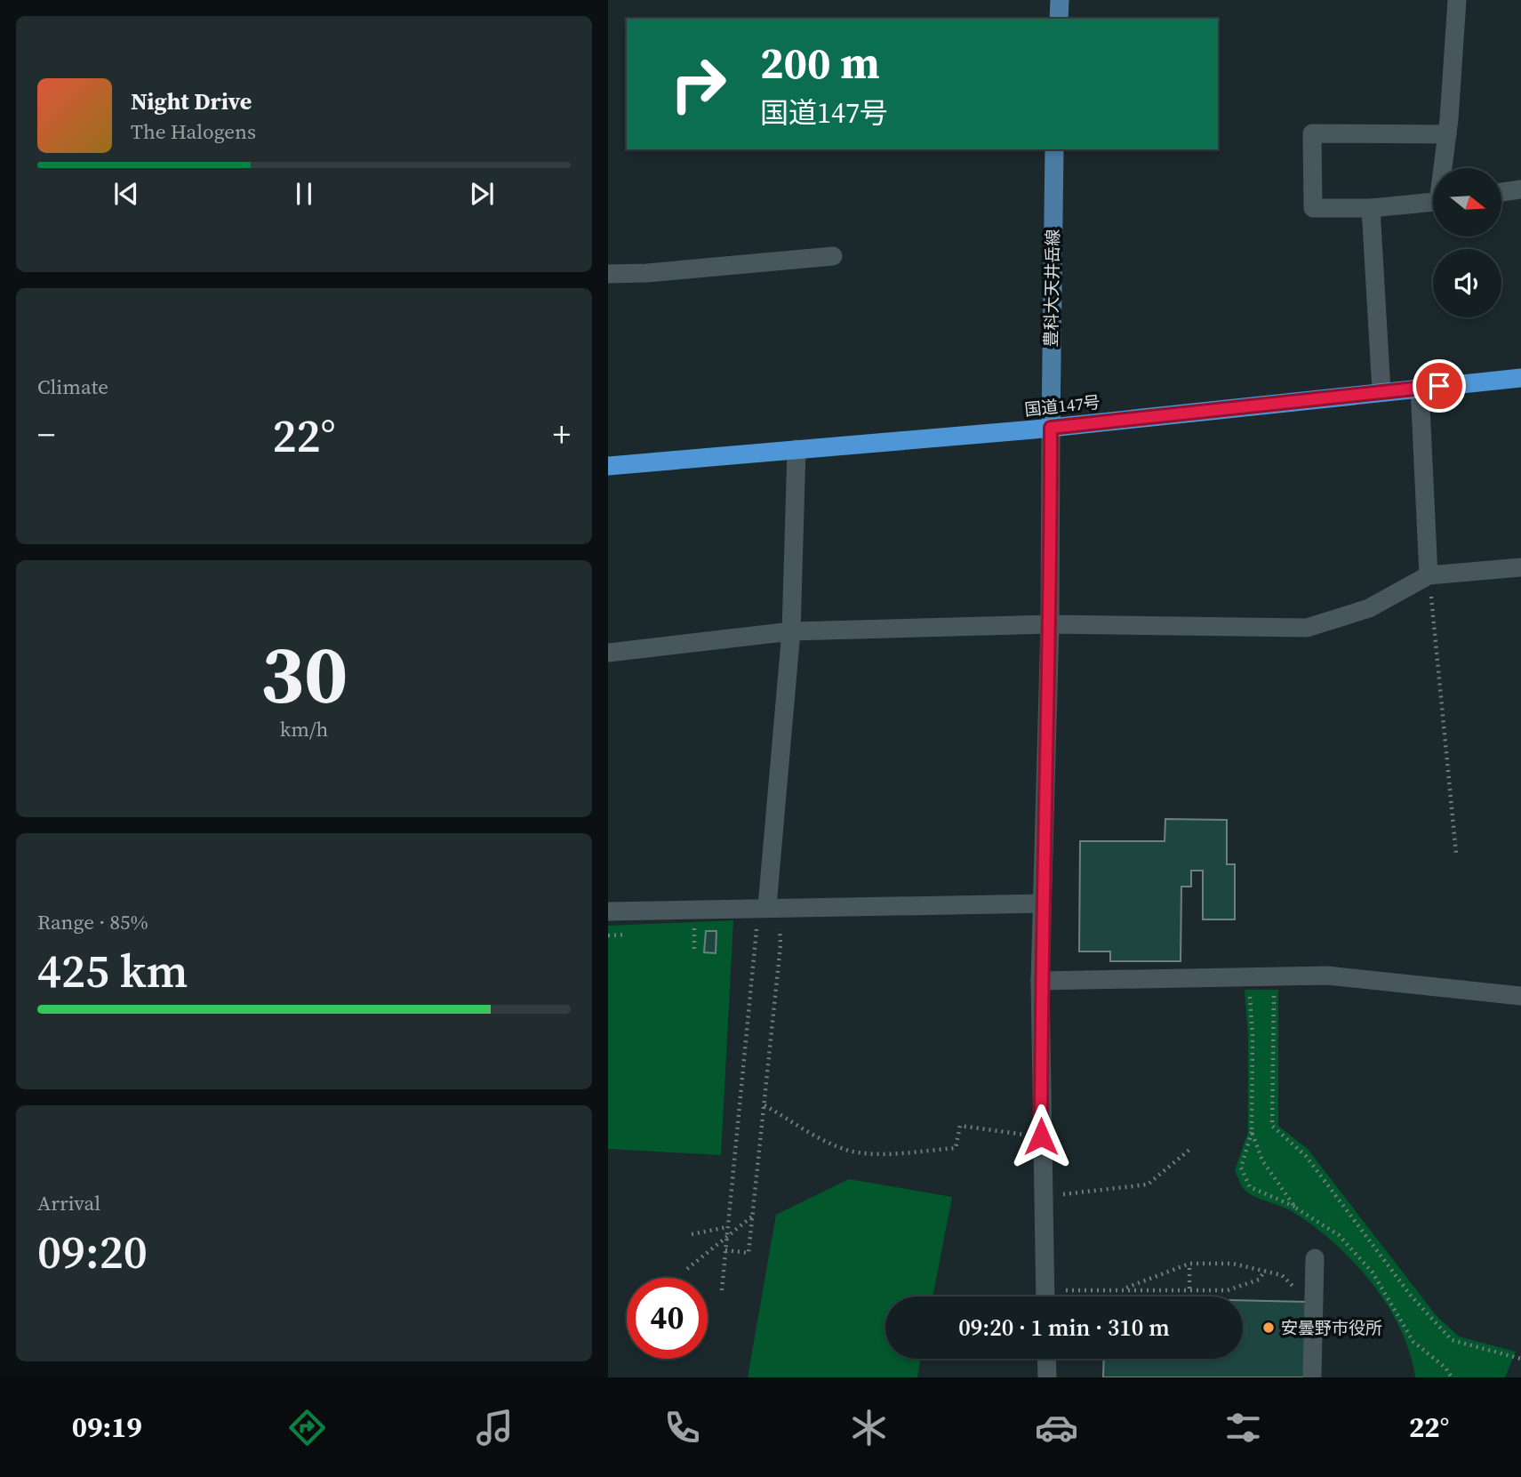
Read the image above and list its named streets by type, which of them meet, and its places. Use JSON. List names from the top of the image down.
{
  "streets": {
    "highway": ["国道147号"],
    "main road": ["豊科大天井岳線"]
  },
  "crossings": [
    ["豊科大天井岳線", "国道147号"]
  ],
  "places": ["安曇野市役所"],
  "north": "right",
  "page": {
    "turn": ["200 m", "国道147号"],
    "song": ["Night Drive", "The Halogens"],
    "tile": [
      "Climate",
      ["30", "km/h"],
      ["Range · 85%", "425 km"],
      ["Arrival", "09:20"]
    ],
    "heat": ["−", "22°", "+"],
    "limit": "40",
    "trip": "09:20 · 1 min · 310 m",
    "tabs": ["09:19", "22°"]
  }
}
